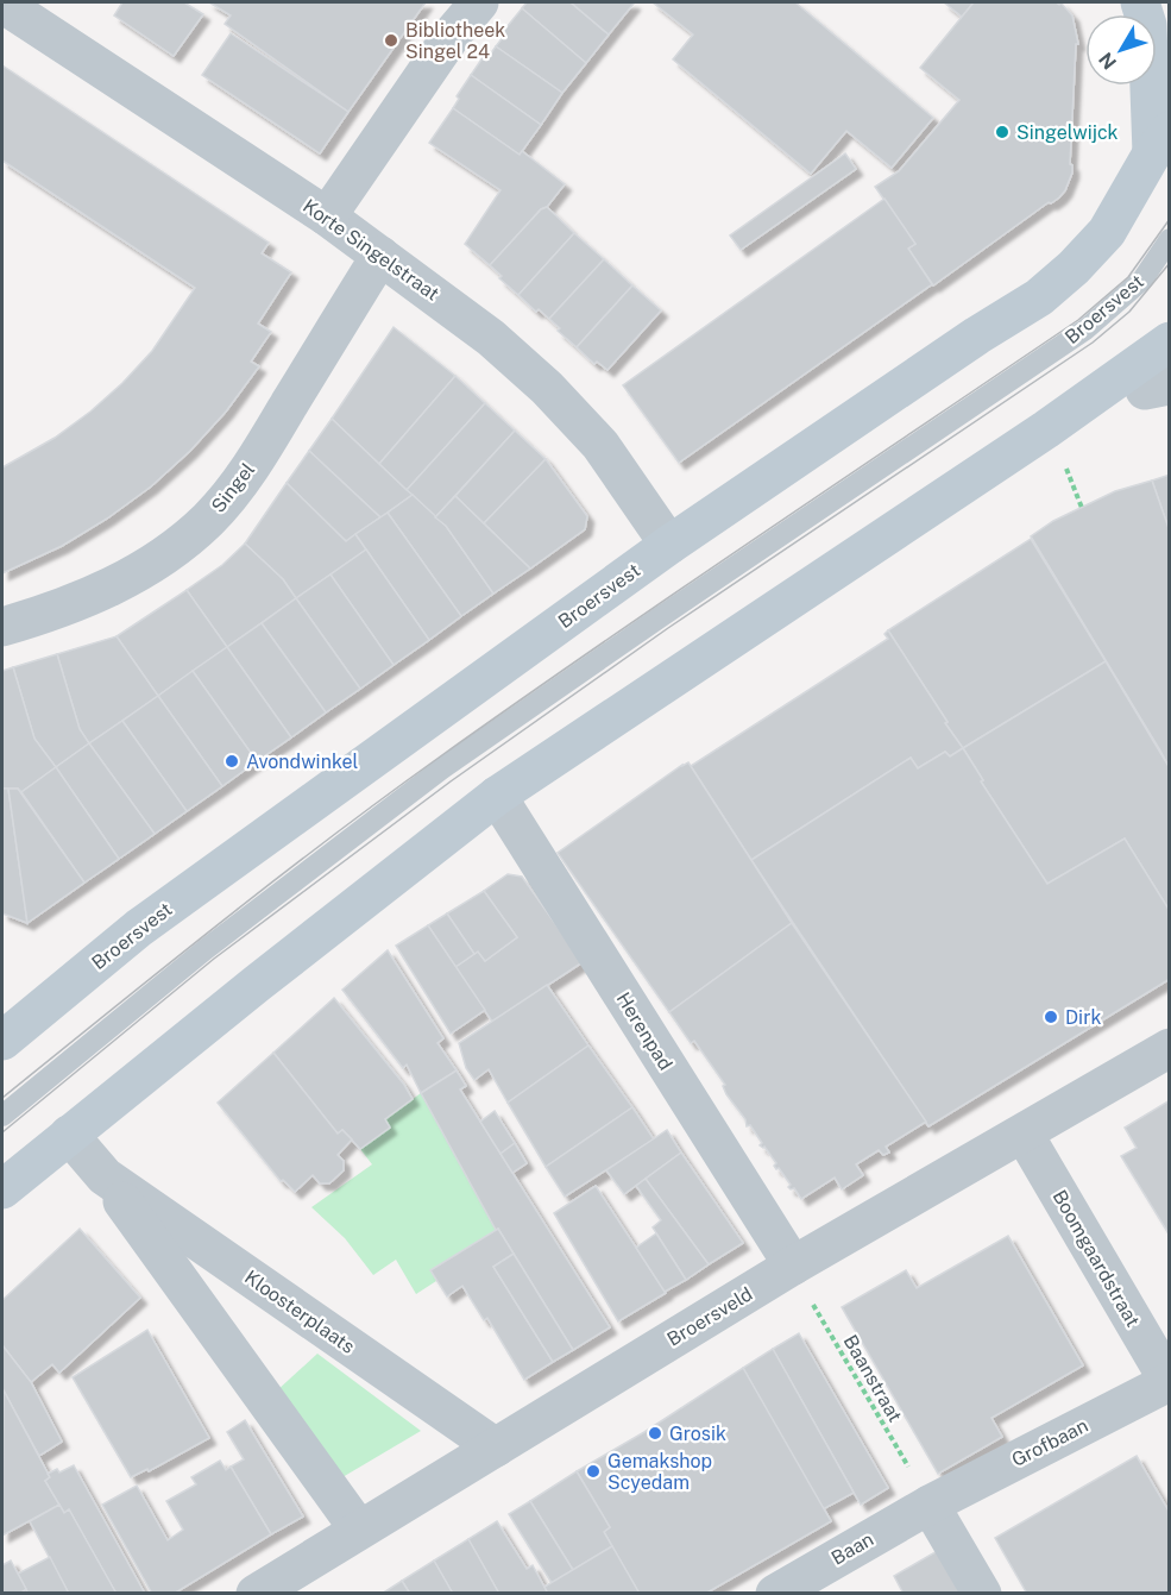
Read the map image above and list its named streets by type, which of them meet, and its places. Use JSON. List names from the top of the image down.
{
  "streets": {
    "main road": ["Broersvest"],
    "street": [
      "Korte Singelstraat",
      "Singel",
      "Herenpad",
      "Boomgaardstraat",
      "Kloosterplaats",
      "Broersveld",
      "Grofbaan",
      "Baan"
    ],
    "path": ["Baanstraat"]
  },
  "crossings": [
    ["Korte Singelstraat", "Broersvest"],
    ["Korte Singelstraat", "Singel"],
    ["Herenpad", "Broersveld"],
    ["Herenpad", "Baanstraat"],
    ["Boomgaardstraat", "Broersveld"],
    ["Boomgaardstraat", "Grofbaan"],
    ["Kloosterplaats", "Broersveld"],
    ["Broersveld", "Baanstraat"],
    ["Baanstraat", "Grofbaan"],
    ["Baanstraat", "Baan"],
    ["Grofbaan", "Baan"]
  ],
  "places": [
    "Bibliotheek Singel 24",
    "Singelwijck",
    "Avondwinkel",
    "Dirk",
    "Grosik",
    "Gemakshop Scyedam"
  ],
  "north": "bottom left"
}
